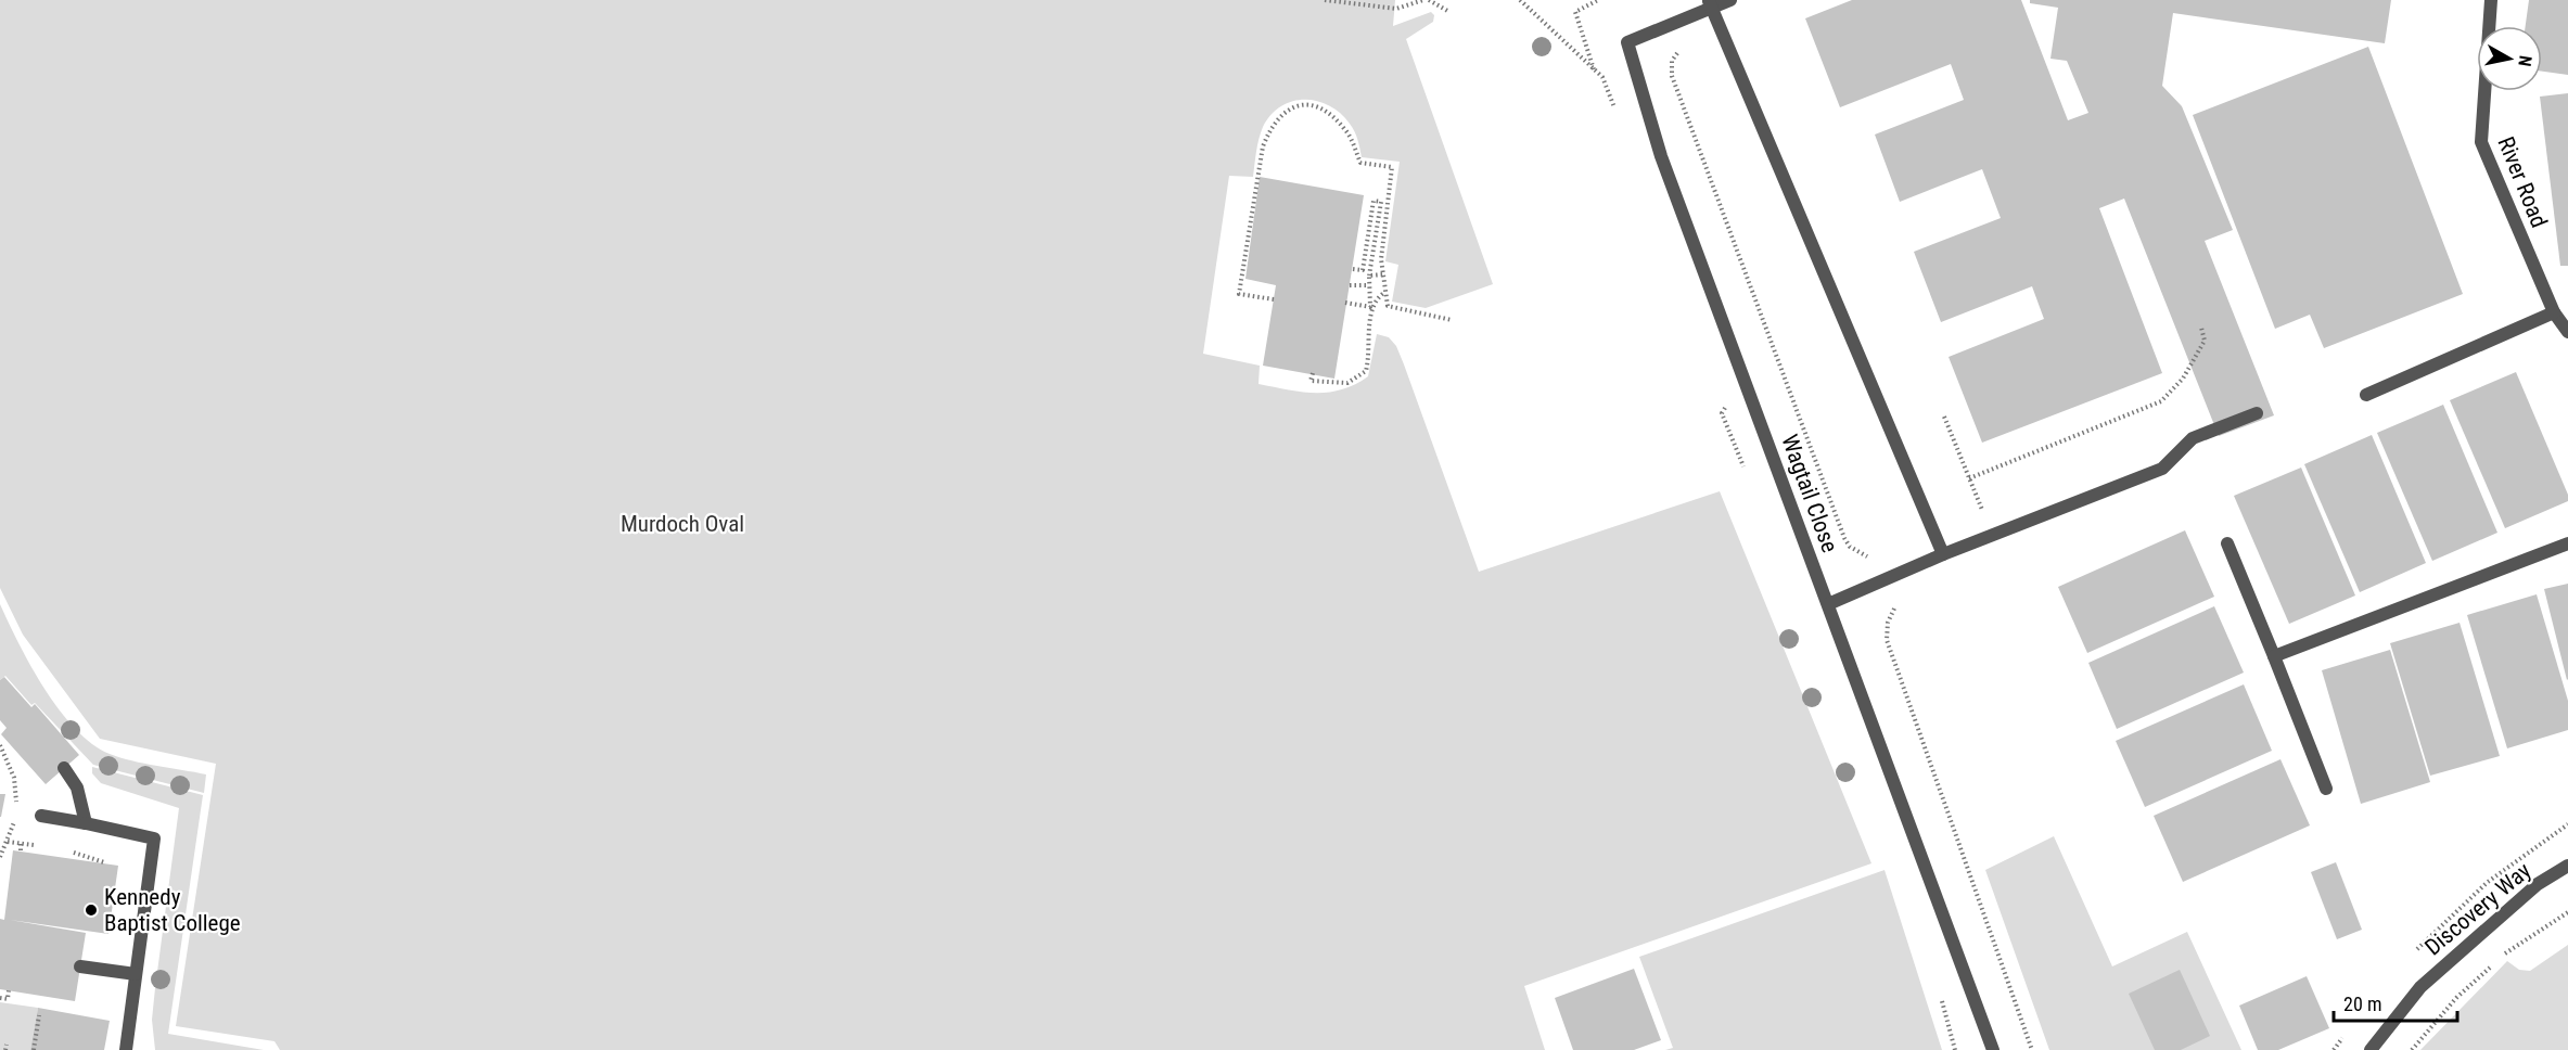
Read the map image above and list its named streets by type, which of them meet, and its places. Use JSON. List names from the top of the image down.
{
  "streets": {
    "street": ["River Road", "Wagtail Close", "Discovery Way"]
  },
  "parks": ["Murdoch Oval"],
  "places": ["Kennedy Baptist College"],
  "scale_bar": "20 m",
  "north": "right"
}
